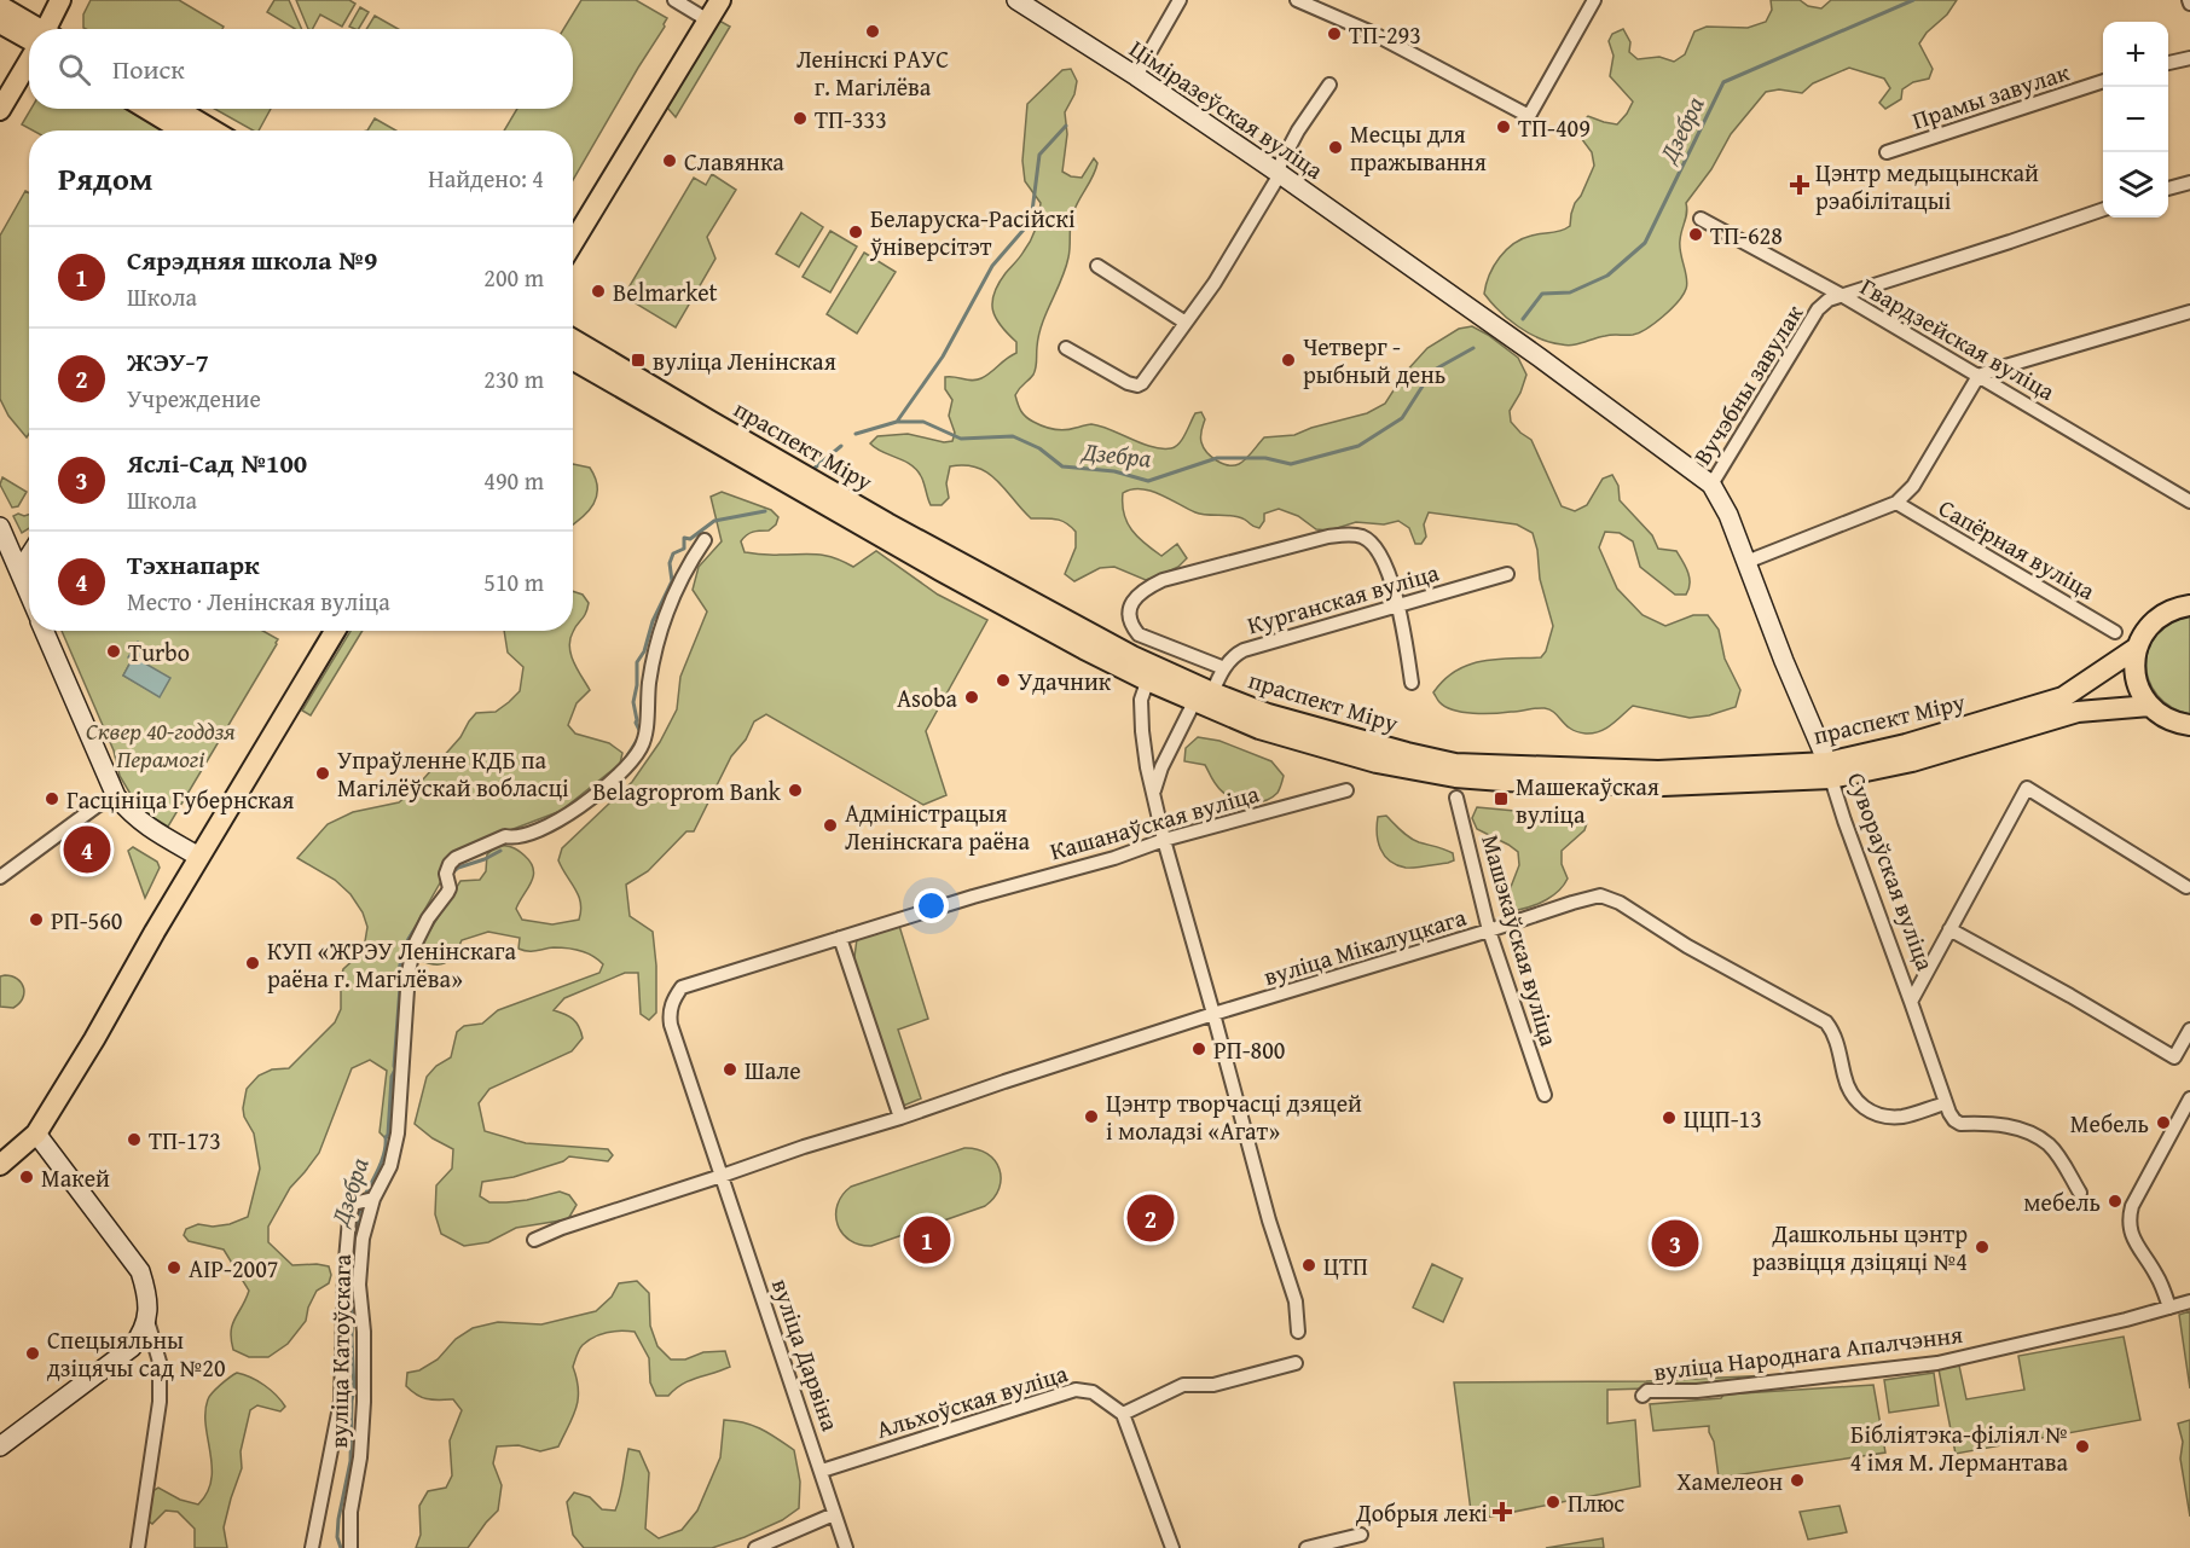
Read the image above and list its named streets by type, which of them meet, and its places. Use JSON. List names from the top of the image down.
{
  "streets": {
    "main road": ["Ціміразеўская вуліца", "праспект Міру", "Сувораўская вуліца"],
    "street": [
      "Прамы завулак",
      "Гвардзейская вуліца",
      "Вучэбны завулак",
      "Сапёрная вуліца",
      "Курганская вуліца",
      "Кашанаўская вуліца",
      "Машэкаўская вуліца",
      "вуліца Мікалуцкага",
      "вуліца Катоўскага",
      "вуліца Народнага Апалчэння",
      "вуліца Дарвіна",
      "Альхоўская вуліца"
    ]
  },
  "crossings": [
    ["Ціміразеўская вуліца", "Сувораўская вуліца"],
    ["Гвардзейская вуліца", "Вучэбны завулак"],
    ["Вучэбны завулак", "Сувораўская вуліца"],
    ["праспект Міру", "Курганская вуліца"],
    ["праспект Міру", "Сувораўская вуліца"],
    ["Кашанаўская вуліца", "вуліца Дарвіна"],
    ["Сувораўская вуліца", "вуліца Мікалуцкага"],
    ["Машэкаўская вуліца", "вуліца Мікалуцкага"],
    ["вуліца Мікалуцкага", "вуліца Дарвіна"],
    ["вуліца Дарвіна", "Альхоўская вуліца"]
  ],
  "water": ["Дзебра"],
  "parks": ["Сквер 40-годдзя Перамогі"],
  "places": {
    "other": [
      "Ленінскі РАУС г. Магілёва",
      "ТП-293",
      "ТП-333",
      "ТП-409",
      "Месцы для пражывання",
      "Славянка",
      "Беларуска-Расійскі ўніверсітэт",
      "ТП-628",
      "Belmarket",
      "Четверг - рыбный день",
      "Turbo",
      "Удачник",
      "Asoba",
      "Упраўленне КДБ па Магілёўскай вобласці",
      "Belagroprom Bank",
      "Гасцініца Губернская",
      "Адміністрацыя Ленінскага раёна",
      "РП-560",
      "КУП «ЖРЭУ Ленінскага раёна г. Магілёва»",
      "РП-800",
      "Шале",
      "Цэнтр творчасці дзяцей і моладзі «Агат»",
      "ЦЦП-13",
      "Мебель",
      "ТП-173",
      "Макей",
      "мебель",
      "Дашкольны цэнтр развіцця дзіцяці №4",
      "ЦТП",
      "АІР-2007",
      "Спецыяльны дзіцячы сад №20",
      "Бібліятэка-філіял № 4 імя М. Лермантава",
      "Хамелеон",
      "Плюс"
    ],
    "health": ["Цэнтр медыцынскай рэабілітацыі", "Добрыя лекі"],
    "transit": ["вуліца Ленінская", "Машекаўская вуліца"]
  },
  "page": {
    "map_buttons": ["+", "−"],
    "search": "Поиск",
    "heading": ["Рядом", "Найдено: 4"],
    "list": [
      {
        "mark": "1",
        "name": "Сярэдняя школа №9",
        "note": "Школа",
        "value": "200 m"
      },
      {
        "mark": "2",
        "name": "ЖЭУ-7",
        "note": "Учреждение",
        "value": "230 m"
      },
      {
        "mark": "3",
        "name": "Яслі-Сад №100",
        "note": "Школа",
        "value": "490 m"
      },
      {
        "mark": "4",
        "name": "Тэхнапарк",
        "note": "Место · Ленінская вуліца",
        "value": "510 m"
      }
    ],
    "pins": [
      "4",
      "2",
      "1",
      "3"
    ]
  }
}
